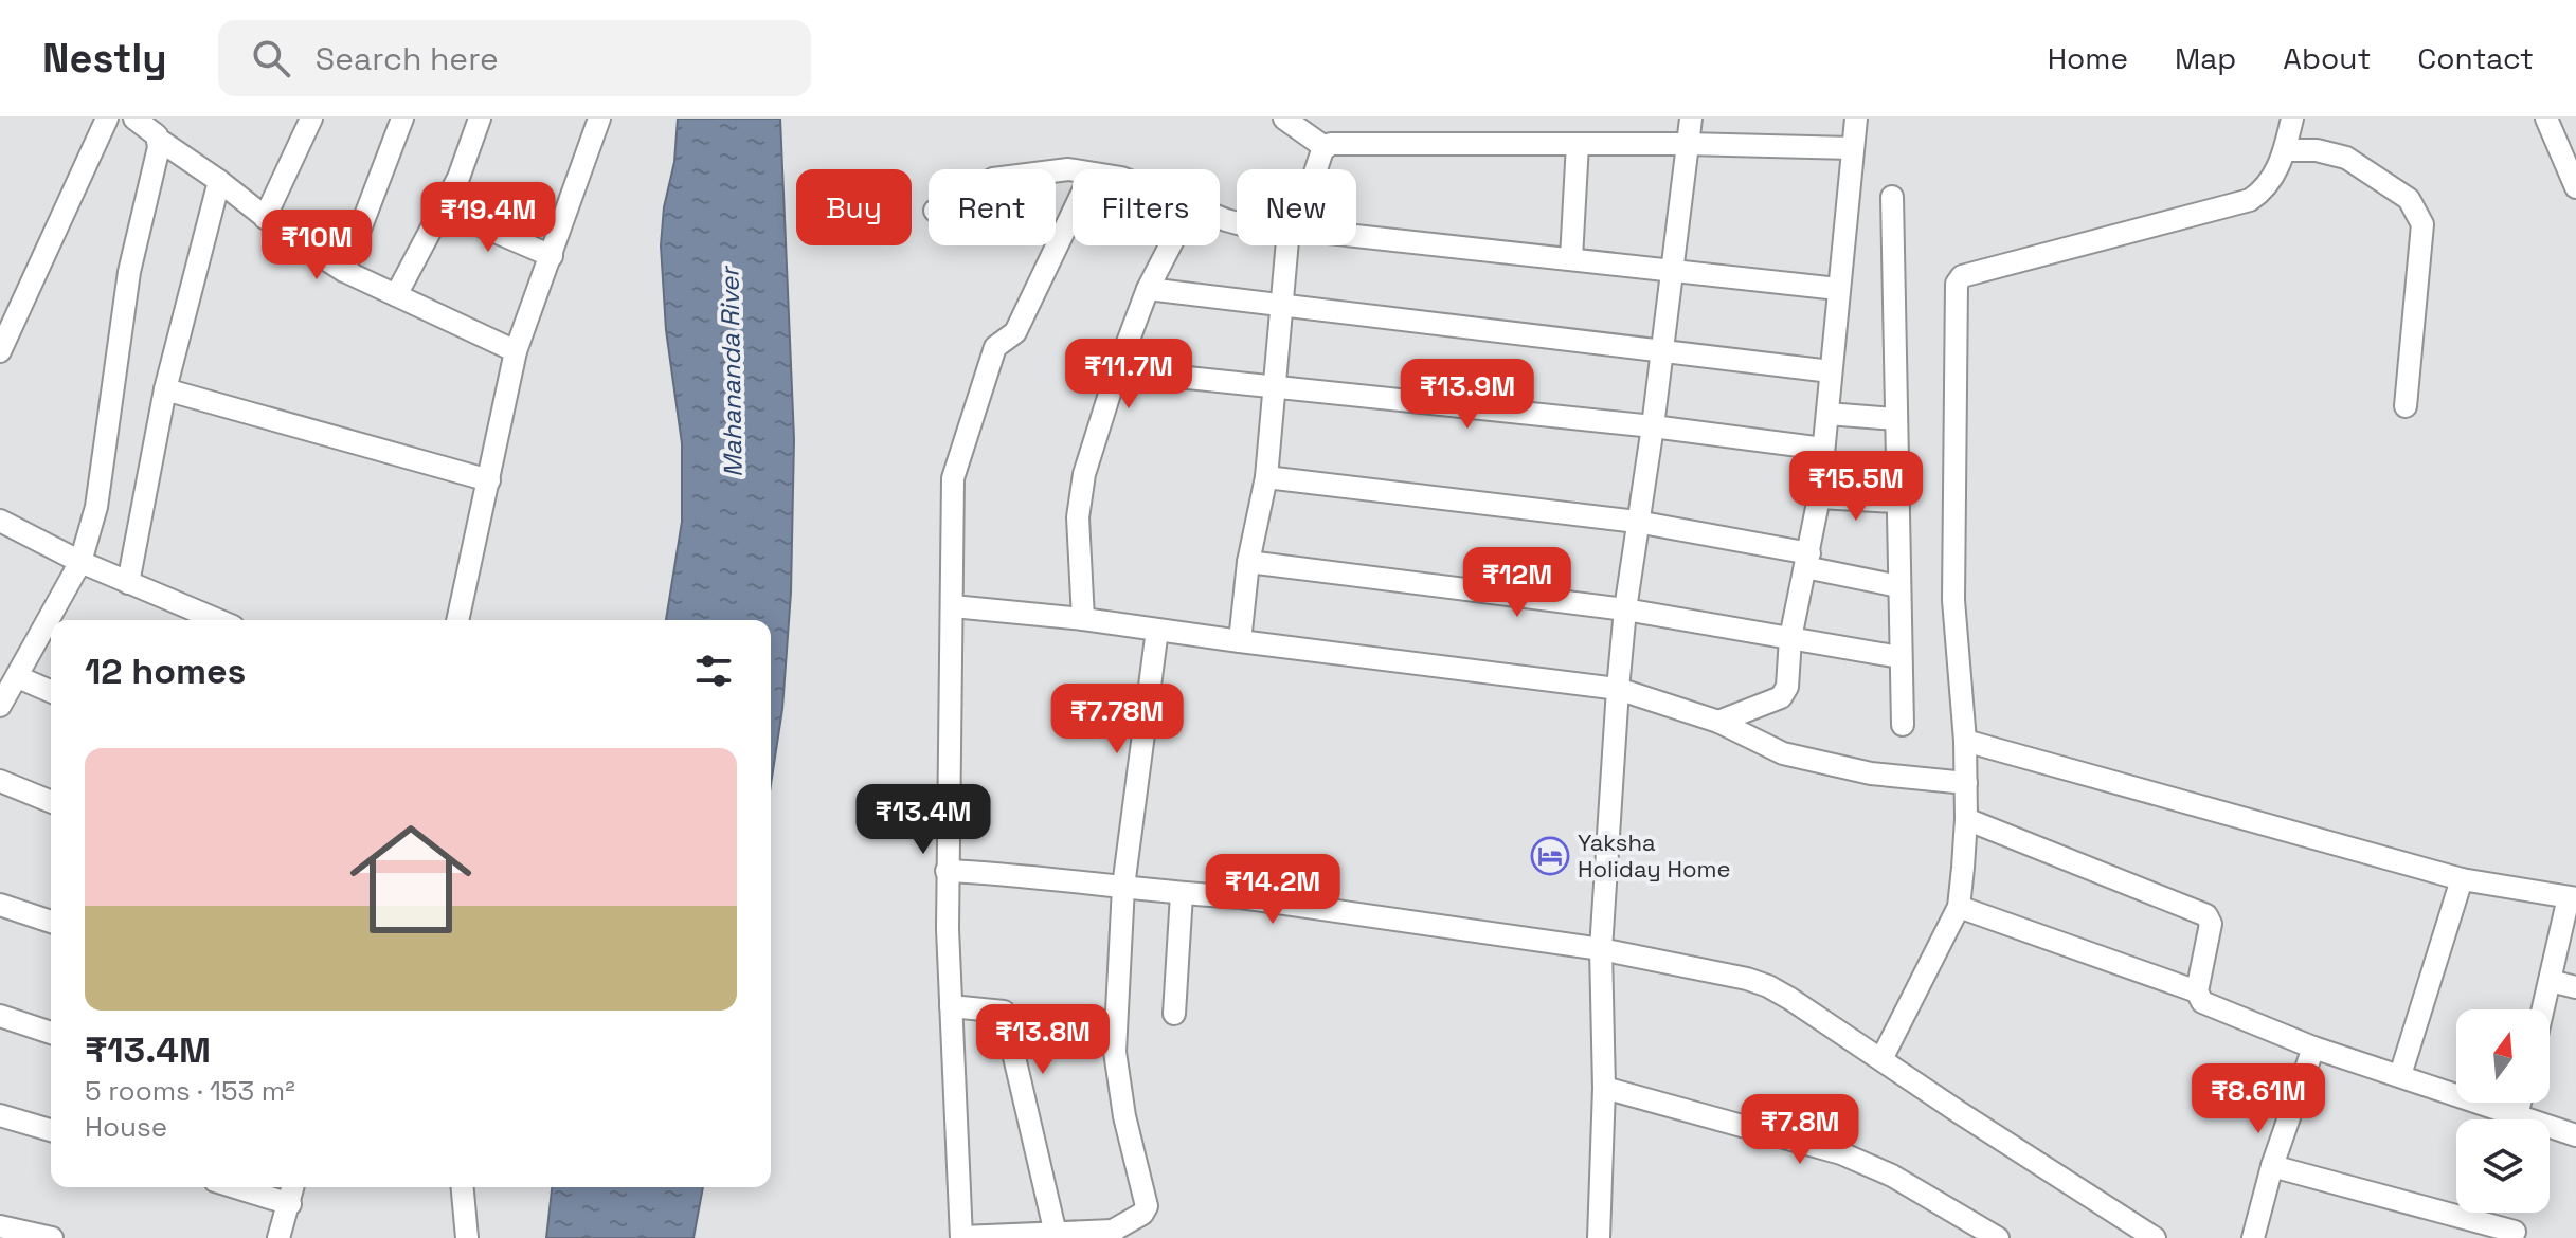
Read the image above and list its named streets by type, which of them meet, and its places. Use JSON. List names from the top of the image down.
{
  "water": ["Mahananda River"],
  "places": {
    "hotel": ["Yaksha Holiday Home"]
  },
  "north": "top",
  "page": {
    "header": "Nestly",
    "search": "Search here",
    "nav": [
      "Home",
      "Map",
      "About",
      "Contact"
    ],
    "chip": [
      "Buy",
      "Rent",
      "Filters",
      "New"
    ],
    "price": [
      "₹19.4M",
      "₹10M",
      "₹11.7M",
      "₹13.9M",
      "₹15.5M",
      "₹12M",
      "₹7.78M",
      "₹13.4M",
      "₹14.2M",
      "₹13.8M",
      "₹8.61M",
      "₹7.8M"
    ],
    "heading": "12 homes",
    "list": [
      {
        "name": "₹13.4M",
        "note": "5 rooms · 153 m² · House"
      }
    ]
  }
}
